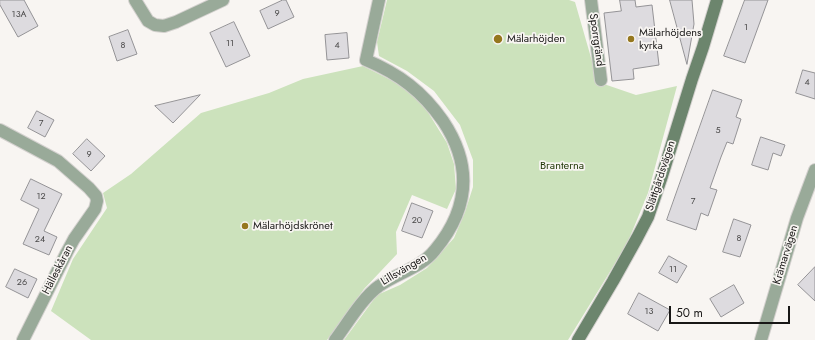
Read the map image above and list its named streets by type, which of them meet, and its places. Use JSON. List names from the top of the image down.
{
  "streets": {
    "street": [
      "Sporrgränd",
      "Slättgårdsvägen",
      "Krämarvägen",
      "Hälleskåran",
      "Lillsvängen"
    ]
  },
  "parks": ["Branterna"],
  "places": ["Mälarhöjden", "Mälarhöjdens kyrka", "Mälarhöjdskrönet"],
  "house_numbers": [
    "9",
    "13A",
    "1",
    "11",
    "8",
    "4",
    "4",
    "7",
    "5",
    "9",
    "12",
    "7",
    "20",
    "8",
    "24",
    "11",
    "26",
    "13"
  ],
  "scale_bar": "50 m"
}
